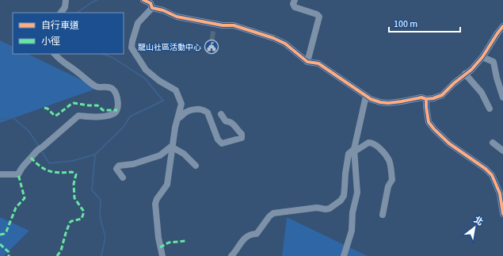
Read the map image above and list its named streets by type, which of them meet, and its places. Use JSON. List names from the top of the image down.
{
  "places": {
    "public building": ["龍山社區活動中心"]
  },
  "legend": ["自行車道", "小徑"],
  "scale_bar": "100 m",
  "north": "top right"
}
